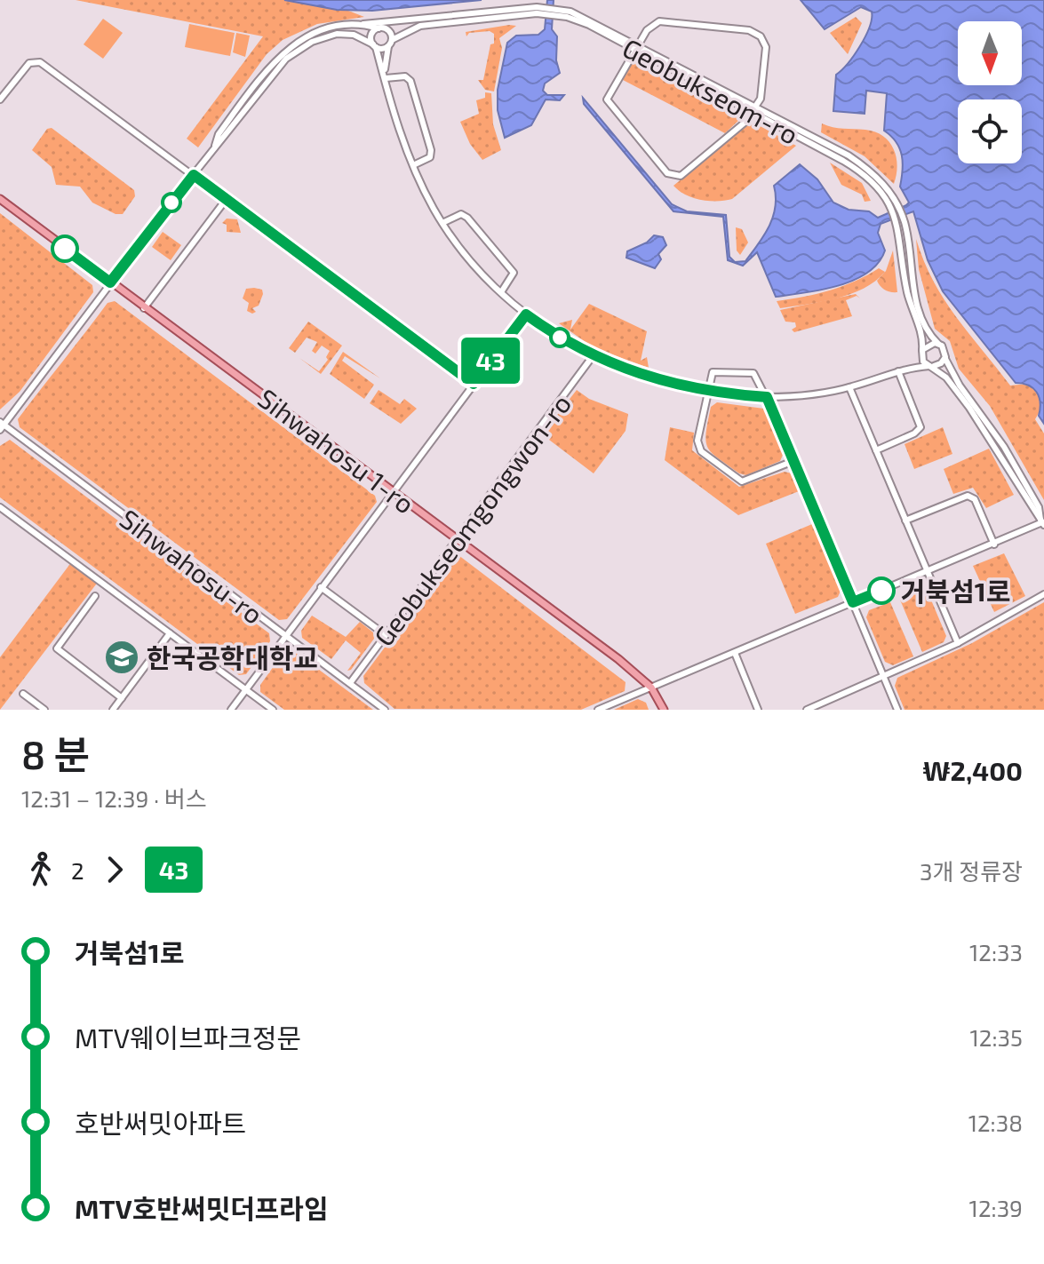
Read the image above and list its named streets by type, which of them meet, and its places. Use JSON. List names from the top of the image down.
{
  "streets": {
    "main road": ["Sihwahosu 1-ro"],
    "street": ["Geobukseom-ro", "Geobukseomgongwon-ro", "Sihwahosu-ro"]
  },
  "crossings": [
    ["Sihwahosu 1-ro", "Geobukseomgongwon-ro"],
    ["Geobukseomgongwon-ro", "Sihwahosu-ro"]
  ],
  "places": {
    "other": ["거북섬1로"],
    "school or university": ["한국공학대학교"]
  },
  "lines": ["bus line 43"],
  "north": "bottom",
  "page": {
    "on_map": "43",
    "heading": ["8 분", "12:31 – 12:39 · 버스", "₩2,400"],
    "legs": ["2", "43", "3개 정류장"],
    "list": [
      {
        "name": "거북섬1로",
        "value": "12:33"
      },
      {
        "name": "MTV웨이브파크정문",
        "value": "12:35"
      },
      {
        "name": "호반써밋아파트",
        "value": "12:38"
      },
      {
        "name": "MTV호반써밋더프라임",
        "value": "12:39"
      }
    ]
  }
}
